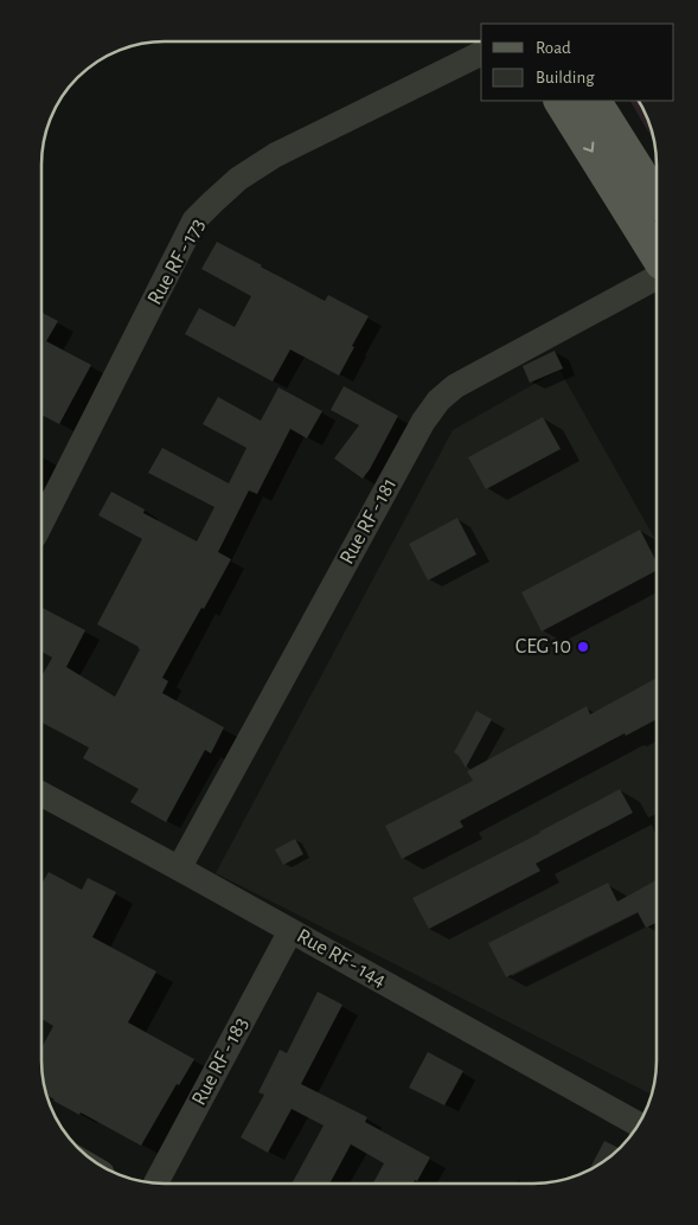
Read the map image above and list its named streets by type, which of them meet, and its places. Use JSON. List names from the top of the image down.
{
  "streets": {
    "street": [
      "Rue RF - 173",
      "Rue RF - 181",
      "Rue RF - 144",
      "Rue RF - 183"
    ]
  },
  "crossings": [
    ["Rue RF - 181", "Rue RF - 144"],
    ["Rue RF - 144", "Rue RF - 183"]
  ],
  "places": ["CEG 10"],
  "legend": ["Road", "Building"]
}
